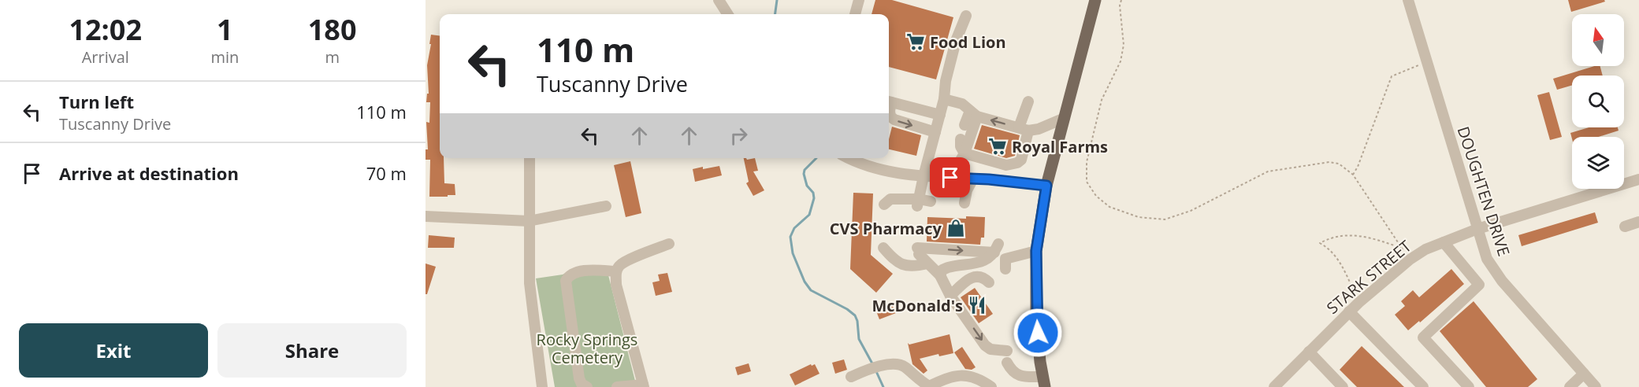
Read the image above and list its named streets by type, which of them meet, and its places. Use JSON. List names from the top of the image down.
{
  "streets": {
    "street": ["DOUGHTEN DRIVE", "STARK STREET"]
  },
  "crossings": [
    ["DOUGHTEN DRIVE", "STARK STREET"]
  ],
  "parks": ["Rocky Springs Cemetery"],
  "places": {
    "supermarket": ["Food Lion", "Royal Farms"],
    "shop": ["CVS Pharmacy"],
    "restaurant": ["McDonald's"]
  },
  "north": "top",
  "page": {
    "eta": [
      "12:02",
      "Arrival",
      "1",
      "min",
      "180",
      "m"
    ],
    "turn": ["110 m", "Tuscanny Drive"],
    "list": [
      {
        "name": "Turn left",
        "note": "Tuscanny Drive",
        "value": "110 m"
      },
      {
        "name": "Arrive at destination",
        "value": "70 m"
      }
    ],
    "buttons": ["Exit", "Share"]
  }
}
